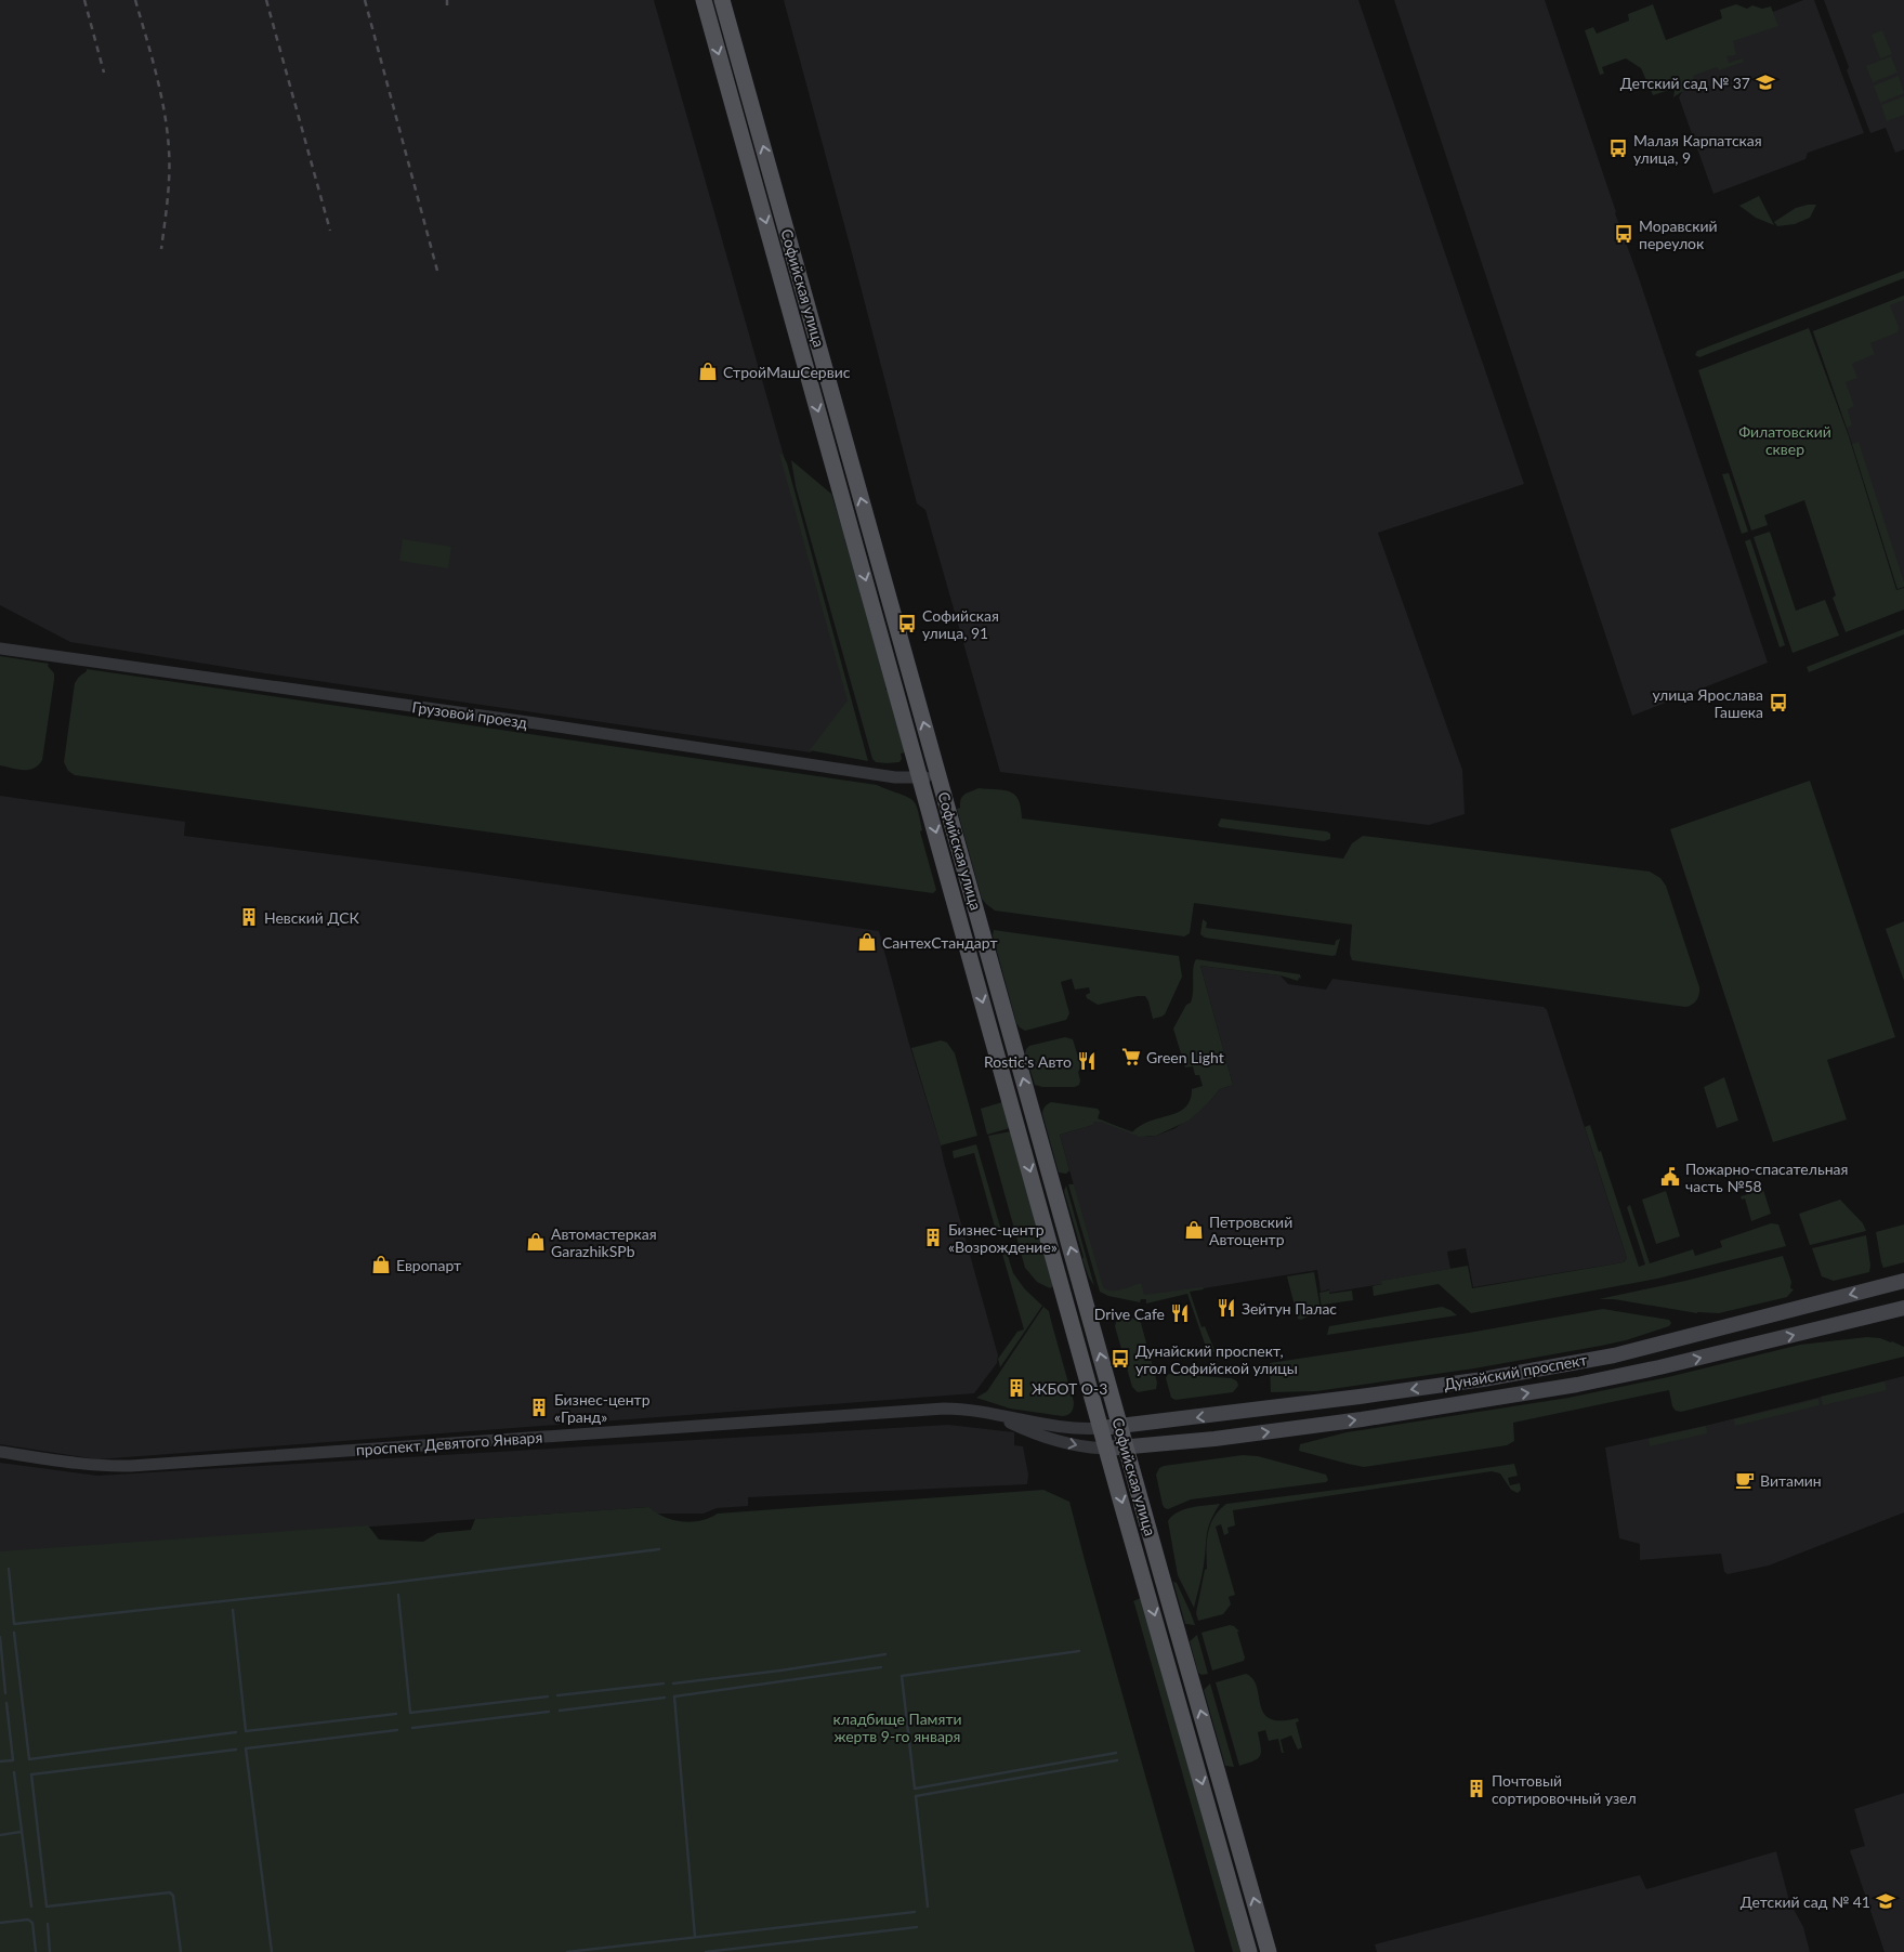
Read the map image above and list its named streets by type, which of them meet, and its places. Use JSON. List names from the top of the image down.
{
  "streets": {
    "main road": ["Софийская улица", "Дунайский проспект"],
    "street": ["Грузовой проезд", "проспект Девятого Января"]
  },
  "crossings": [
    ["Софийская улица", "Грузовой проезд"],
    ["Софийская улица", "Дунайский проспект"],
    ["Софийская улица", "проспект Девятого Января"],
    ["Дунайский проспект", "проспект Девятого Января"]
  ],
  "parks": ["Филатовский сквер", "кладбище Памяти жертв 9-го января"],
  "places": {
    "school or university": ["Детский сад № 37", "Детский сад № 41"],
    "bus stop": [
      "Малая Карпатская улица, 9",
      "Моравский переулок",
      "Софийская улица, 91",
      "улица Ярослава Гашека",
      "Дунайский проспект, угол Софийской улицы"
    ],
    "shop": [
      "СтройМашСервис",
      "СантехСтандарт",
      "Петровский Автоцентр",
      "Автомастеркая GarazhikSPb",
      "Европарт"
    ],
    "building": [
      "Невский ДСК",
      "Бизнес-центр «Возрождение»",
      "ЖБОТ О-3",
      "Бизнес-центр «Гранд»",
      "Почтовый сортировочный узел"
    ],
    "supermarket": ["Green Light"],
    "restaurant": ["Rostic's Авто", "Зейтун Палас", "Drive Cafe"],
    "public building": ["Пожарно-спасательная часть №58"],
    "cafe": ["Витамин"]
  }
}
